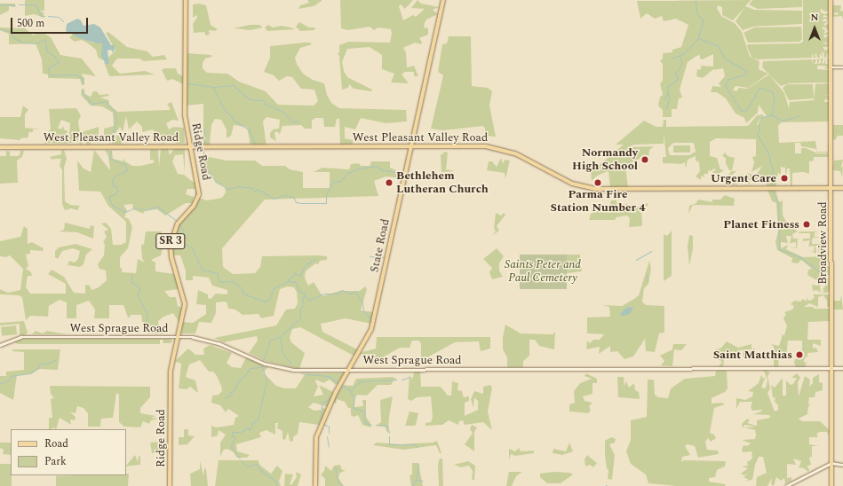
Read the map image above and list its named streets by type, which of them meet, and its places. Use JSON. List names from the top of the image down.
{
  "streets": {
    "main road": [
      "West Pleasant Valley Road",
      "Ridge Road",
      "SR 3",
      "Broadview Road",
      "State Road"
    ],
    "street": ["West Sprague Road"]
  },
  "crossings": [
    ["West Pleasant Valley Road", "Ridge Road"],
    ["West Pleasant Valley Road", "Broadview Road"],
    ["West Pleasant Valley Road", "State Road"],
    ["Ridge Road", "West Sprague Road"],
    ["Broadview Road", "West Sprague Road"],
    ["State Road", "West Sprague Road"]
  ],
  "parks": ["Saints Peter and Paul Cemetery"],
  "places": [
    "Normandy High School",
    "Urgent Care",
    "Bethlehem Lutheran Church",
    "Parma Fire Station Number 4",
    "Planet Fitness",
    "Saint Matthias"
  ],
  "legend": ["Road", "Park"],
  "scale_bar": "500 m",
  "north": "top"
}
